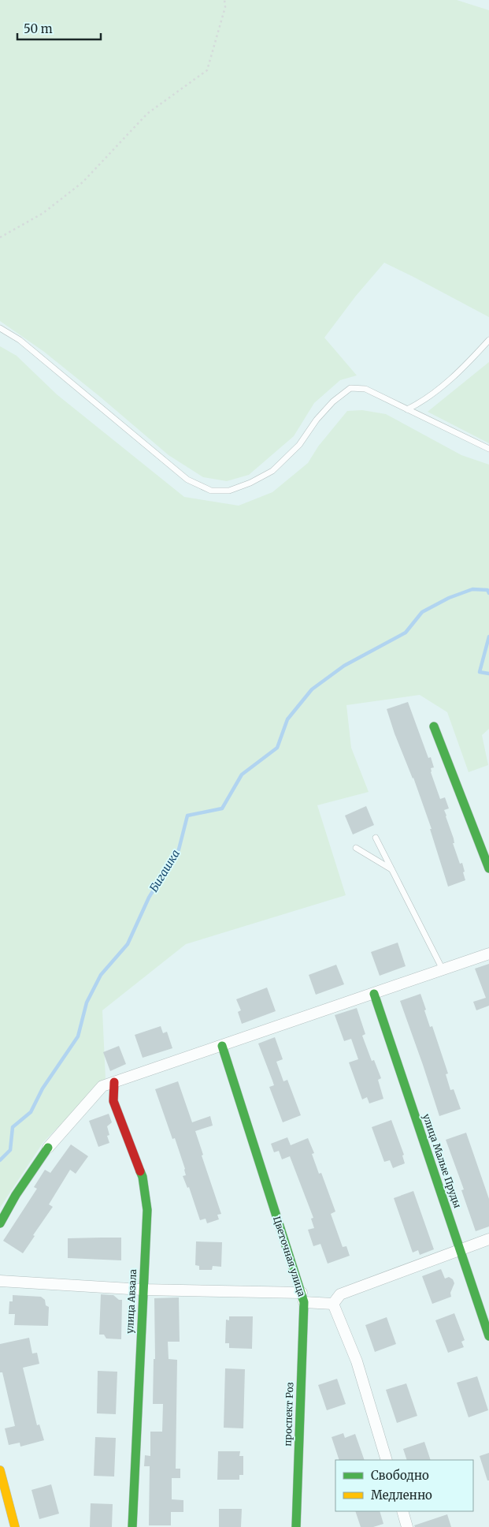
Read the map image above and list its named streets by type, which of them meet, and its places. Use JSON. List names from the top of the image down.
{
  "streets": {
    "street": [
      "улица Малые Пруды",
      "Цветочная улица",
      "улица Авзала",
      "проспект Роз"
    ]
  },
  "crossings": [
    ["Цветочная улица", "проспект Роз"]
  ],
  "water": ["Бигашка"],
  "legend": ["Свободно", "Медленно"],
  "scale_bar": "50 m"
}
